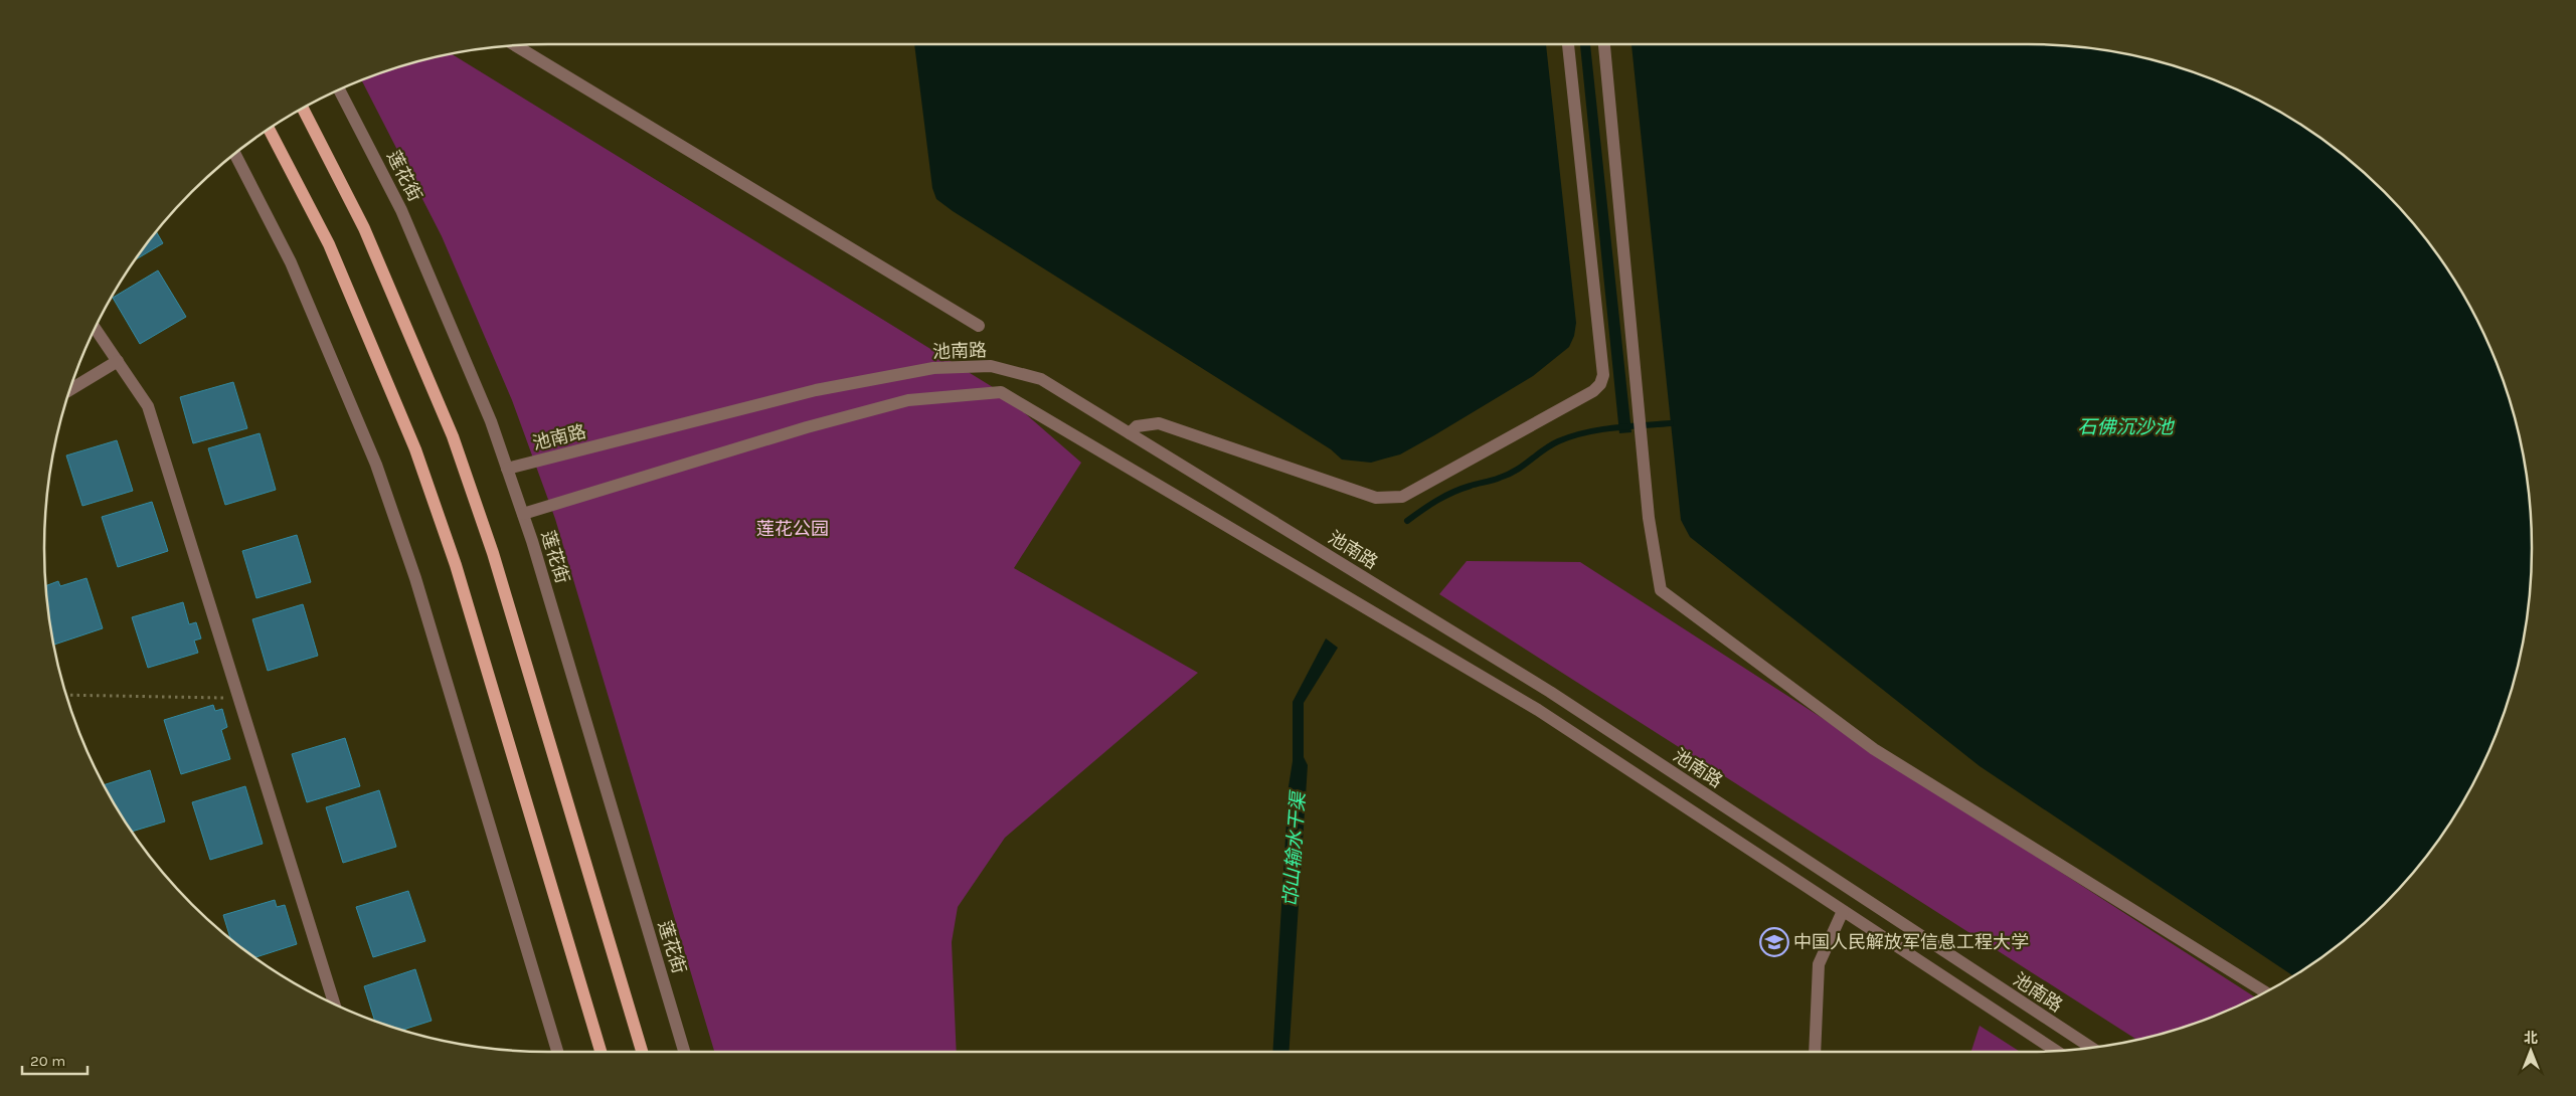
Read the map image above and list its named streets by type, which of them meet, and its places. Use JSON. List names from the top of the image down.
{
  "streets": {
    "street": ["莲花街", "池南路"]
  },
  "crossings": [
    ["莲花街", "池南路"]
  ],
  "water": ["石佛沉沙池", "邙山输水干渠"],
  "parks": ["莲花公园"],
  "places": {
    "school or university": ["中国人民解放军信息工程大学"]
  },
  "scale_bar": "20 m",
  "north": "top"
}
